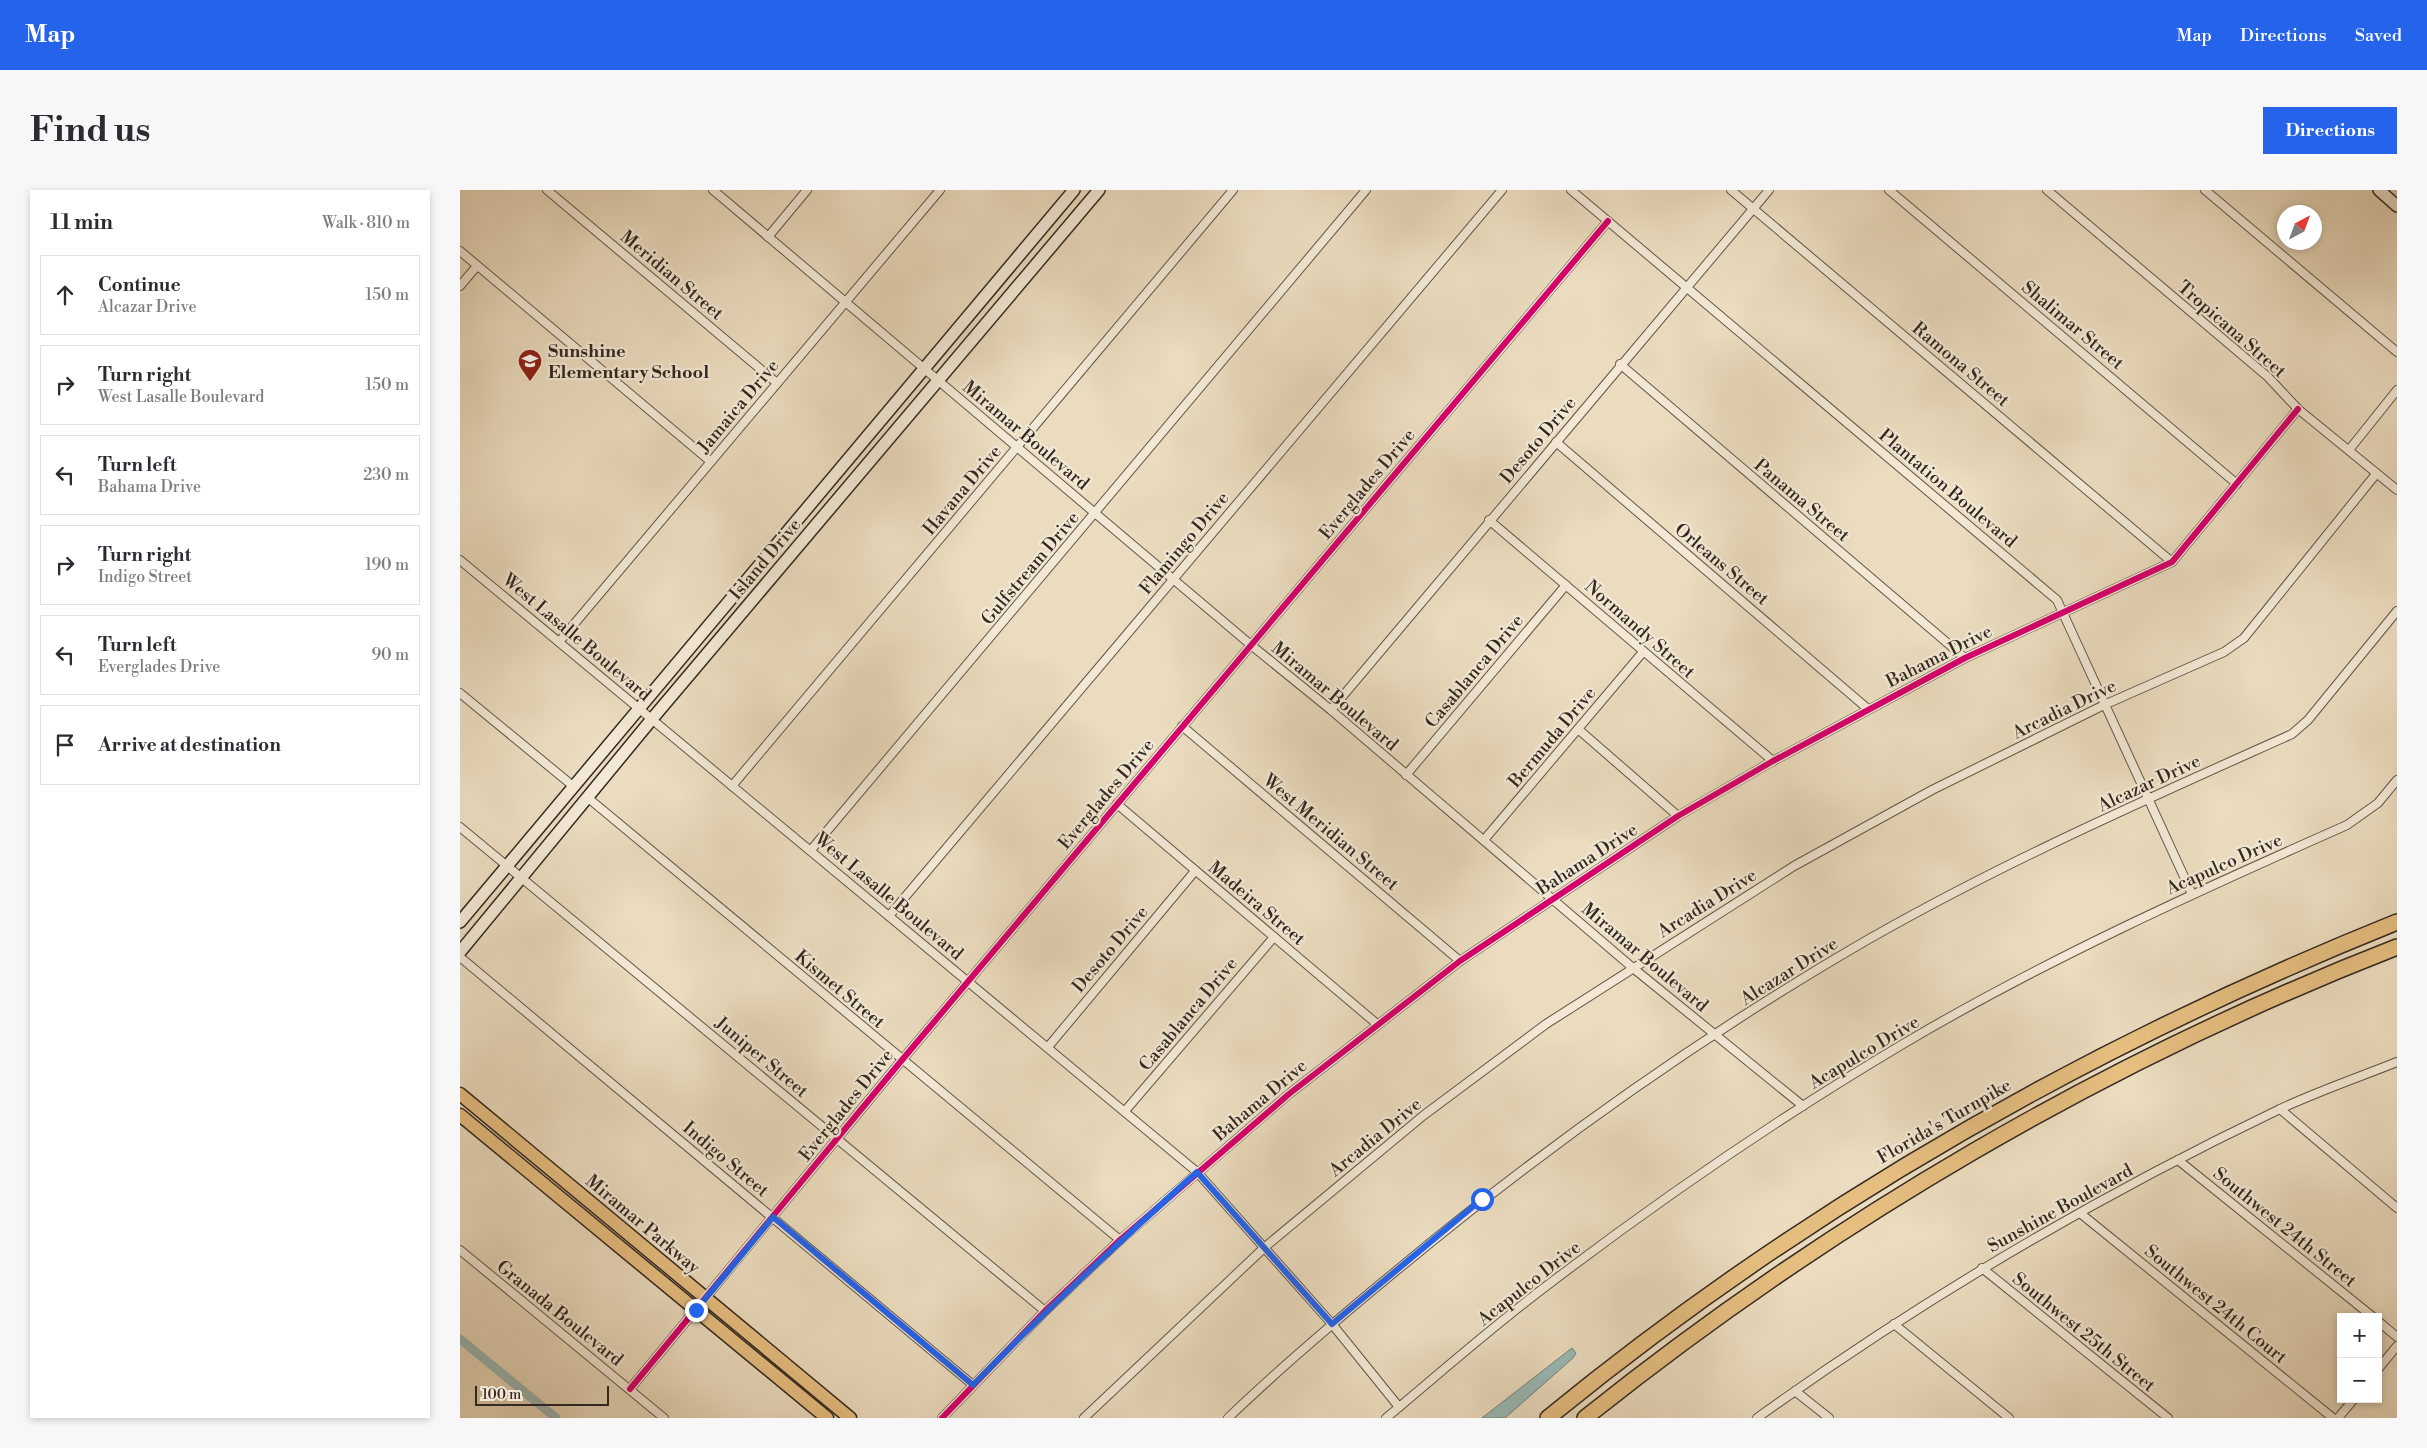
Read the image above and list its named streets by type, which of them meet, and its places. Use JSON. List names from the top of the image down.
{
  "streets": {
    "highway": ["Florida's Turnpike"],
    "main road": ["Miramar Parkway"],
    "street": [
      "Meridian Street",
      "Shalimar Street",
      "Tropicana Street",
      "Ramona Street",
      "Jamaica Drive",
      "Miramar Boulevard",
      "Desoto Drive",
      "Everglades Drive",
      "Plantation Boulevard",
      "Havana Drive",
      "Panama Street",
      "Flamingo Drive",
      "Island Drive",
      "Orleans Street",
      "Gulfstream Drive",
      "Normandy Street",
      "West Lasalle Boulevard",
      "Bahama Drive",
      "Casablanca Drive",
      "Arcadia Drive",
      "Bermuda Drive",
      "Alcazar Drive",
      "West Meridian Street",
      "Acapulco Drive",
      "Madeira Street",
      "Kismet Street",
      "Juniper Street",
      "Indigo Street",
      "Sunshine Boulevard",
      "Southwest 24th Street",
      "Southwest 24th Court",
      "Granada Boulevard",
      "Southwest 25th Street"
    ]
  },
  "crossings": [
    ["Meridian Street", "Jamaica Drive"],
    ["Shalimar Street", "Bahama Drive"],
    ["Tropicana Street", "Bahama Drive"],
    ["Tropicana Street", "Arcadia Drive"],
    ["Ramona Street", "Desoto Drive"],
    ["Ramona Street", "Bahama Drive"],
    ["Jamaica Drive", "Miramar Boulevard"],
    ["Jamaica Drive", "West Lasalle Boulevard"],
    ["Miramar Boulevard", "Desoto Drive"],
    ["Miramar Boulevard", "Everglades Drive"],
    ["Miramar Boulevard", "Havana Drive"],
    ["Miramar Boulevard", "Flamingo Drive"],
    ["Miramar Boulevard", "Island Drive"],
    ["Miramar Boulevard", "Gulfstream Drive"],
    ["Miramar Boulevard", "Bahama Drive"],
    ["Miramar Boulevard", "Casablanca Drive"],
    ["Miramar Boulevard", "Arcadia Drive"],
    ["Miramar Boulevard", "Bermuda Drive"],
    ["Miramar Boulevard", "Alcazar Drive"],
    ["Miramar Boulevard", "Acapulco Drive"],
    ["Desoto Drive", "Plantation Boulevard"],
    ["Desoto Drive", "Panama Street"],
    ["Desoto Drive", "Orleans Street"],
    ["Desoto Drive", "Normandy Street"],
    ["Desoto Drive", "West Lasalle Boulevard"],
    ["Desoto Drive", "Madeira Street"],
    ["Everglades Drive", "Plantation Boulevard"],
    ["Everglades Drive", "West Lasalle Boulevard"],
    ["Everglades Drive", "West Meridian Street"],
    ["Everglades Drive", "Madeira Street"],
    ["Everglades Drive", "Kismet Street"],
    ["Everglades Drive", "Juniper Street"],
    ["Everglades Drive", "Indigo Street"],
    ["Everglades Drive", "Miramar Parkway"],
    ["Everglades Drive", "Granada Boulevard"],
    ["Plantation Boulevard", "Bahama Drive"],
    ["Plantation Boulevard", "Arcadia Drive"],
    ["Plantation Boulevard", "Alcazar Drive"],
    ["Plantation Boulevard", "Acapulco Drive"],
    ["Havana Drive", "West Lasalle Boulevard"],
    ["Panama Street", "Bahama Drive"],
    ["Flamingo Drive", "West Lasalle Boulevard"],
    ["Island Drive", "West Lasalle Boulevard"],
    ["Island Drive", "Kismet Street"],
    ["Island Drive", "Juniper Street"],
    ["Orleans Street", "Bahama Drive"],
    ["Gulfstream Drive", "West Lasalle Boulevard"],
    ["Normandy Street", "Bahama Drive"],
    ["Normandy Street", "Casablanca Drive"],
    ["Normandy Street", "Bermuda Drive"],
    ["West Lasalle Boulevard", "Bahama Drive"],
    ["West Lasalle Boulevard", "Casablanca Drive"],
    ["West Lasalle Boulevard", "Arcadia Drive"],
    ["West Lasalle Boulevard", "Alcazar Drive"],
    ["West Lasalle Boulevard", "Acapulco Drive"],
    ["Bahama Drive", "West Meridian Street"],
    ["Bahama Drive", "Madeira Street"],
    ["Bahama Drive", "Kismet Street"],
    ["Bahama Drive", "Juniper Street"],
    ["Bahama Drive", "Indigo Street"],
    ["Casablanca Drive", "Madeira Street"],
    ["Sunshine Boulevard", "Southwest 24th Street"],
    ["Sunshine Boulevard", "Southwest 24th Court"],
    ["Sunshine Boulevard", "Southwest 25th Street"]
  ],
  "places": {
    "school or university": ["Sunshine Elementary School"]
  },
  "scale_bar": "100 m",
  "north": "top right",
  "page": {
    "header": "Map",
    "nav": ["Map", "Directions", "Saved"],
    "buttons": "Directions",
    "title": "Find us",
    "heading": ["11 min", "Walk · 810 m"],
    "list": [
      ["Continue", "Alcazar Drive", "150 m"],
      ["Turn right", "West Lasalle Boulevard", "150 m"],
      ["Turn left", "Bahama Drive", "230 m"],
      ["Turn right", "Indigo Street", "190 m"],
      ["Turn left", "Everglades Drive", "90 m"],
      "Arrive at destination"
    ],
    "map_buttons": ["+", "−"],
    "scale": "100 m"
  }
}
